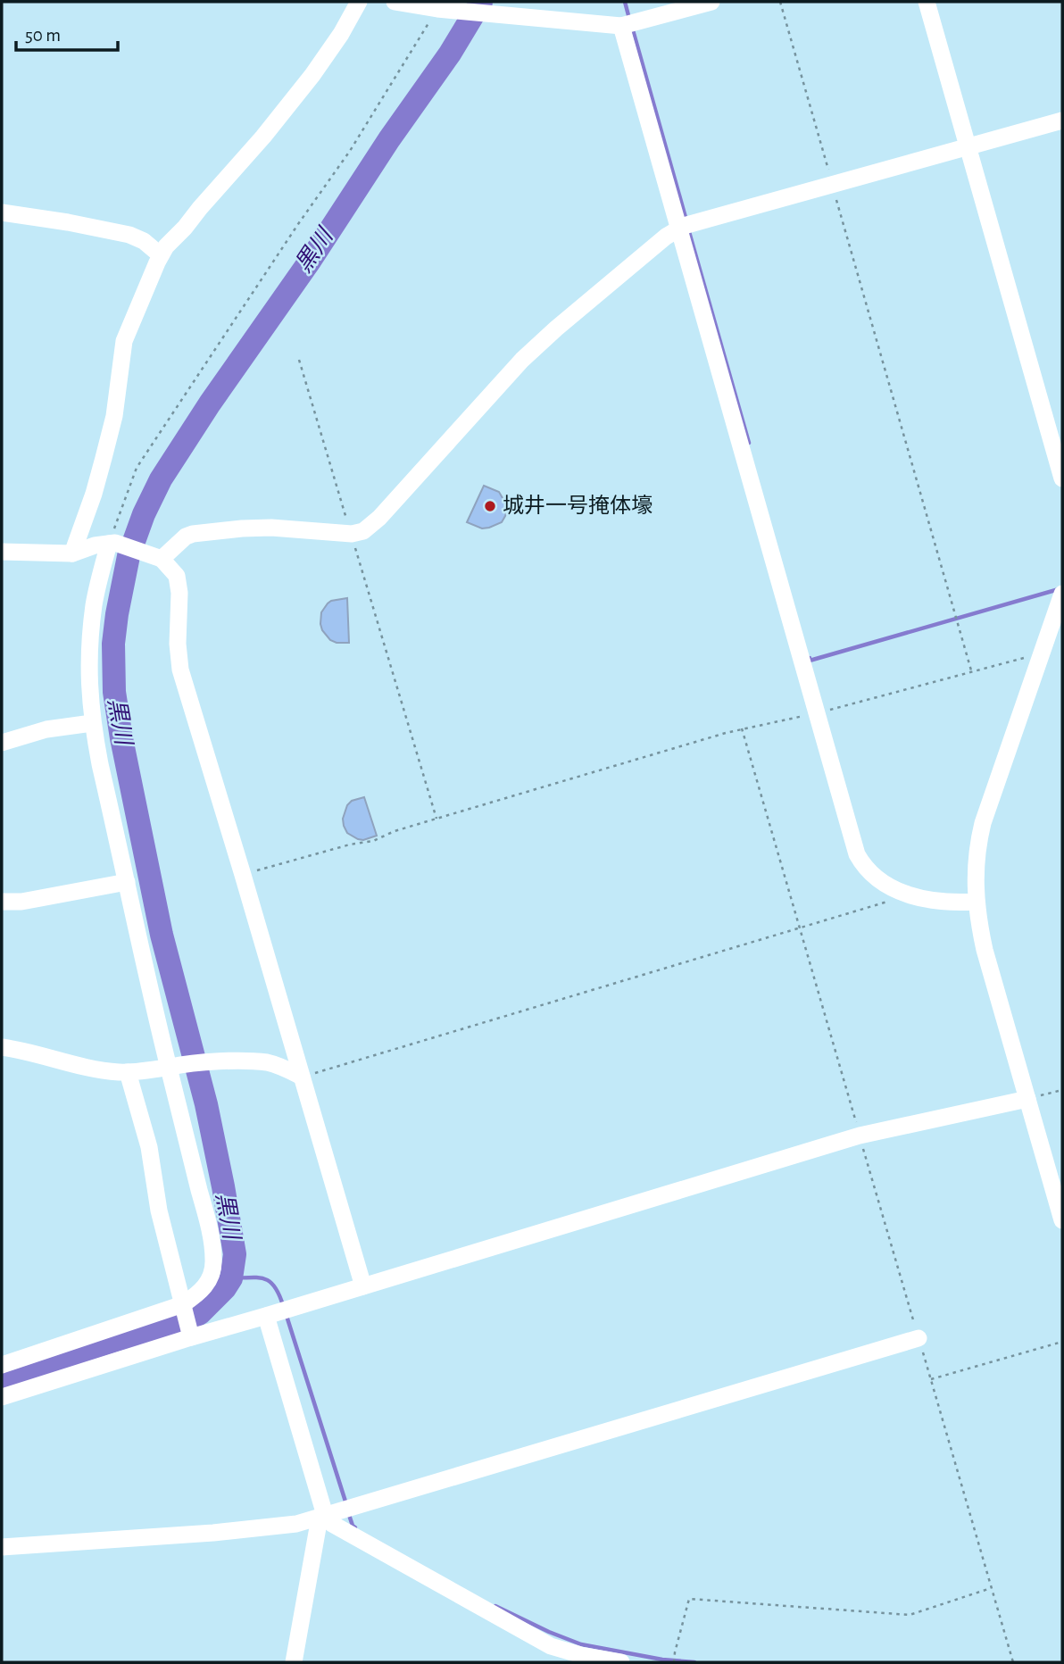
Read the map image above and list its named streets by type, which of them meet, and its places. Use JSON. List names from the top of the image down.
{
  "water": ["黒川"],
  "places": ["城井一号掩体壕"],
  "scale_bar": "50 m"
}
